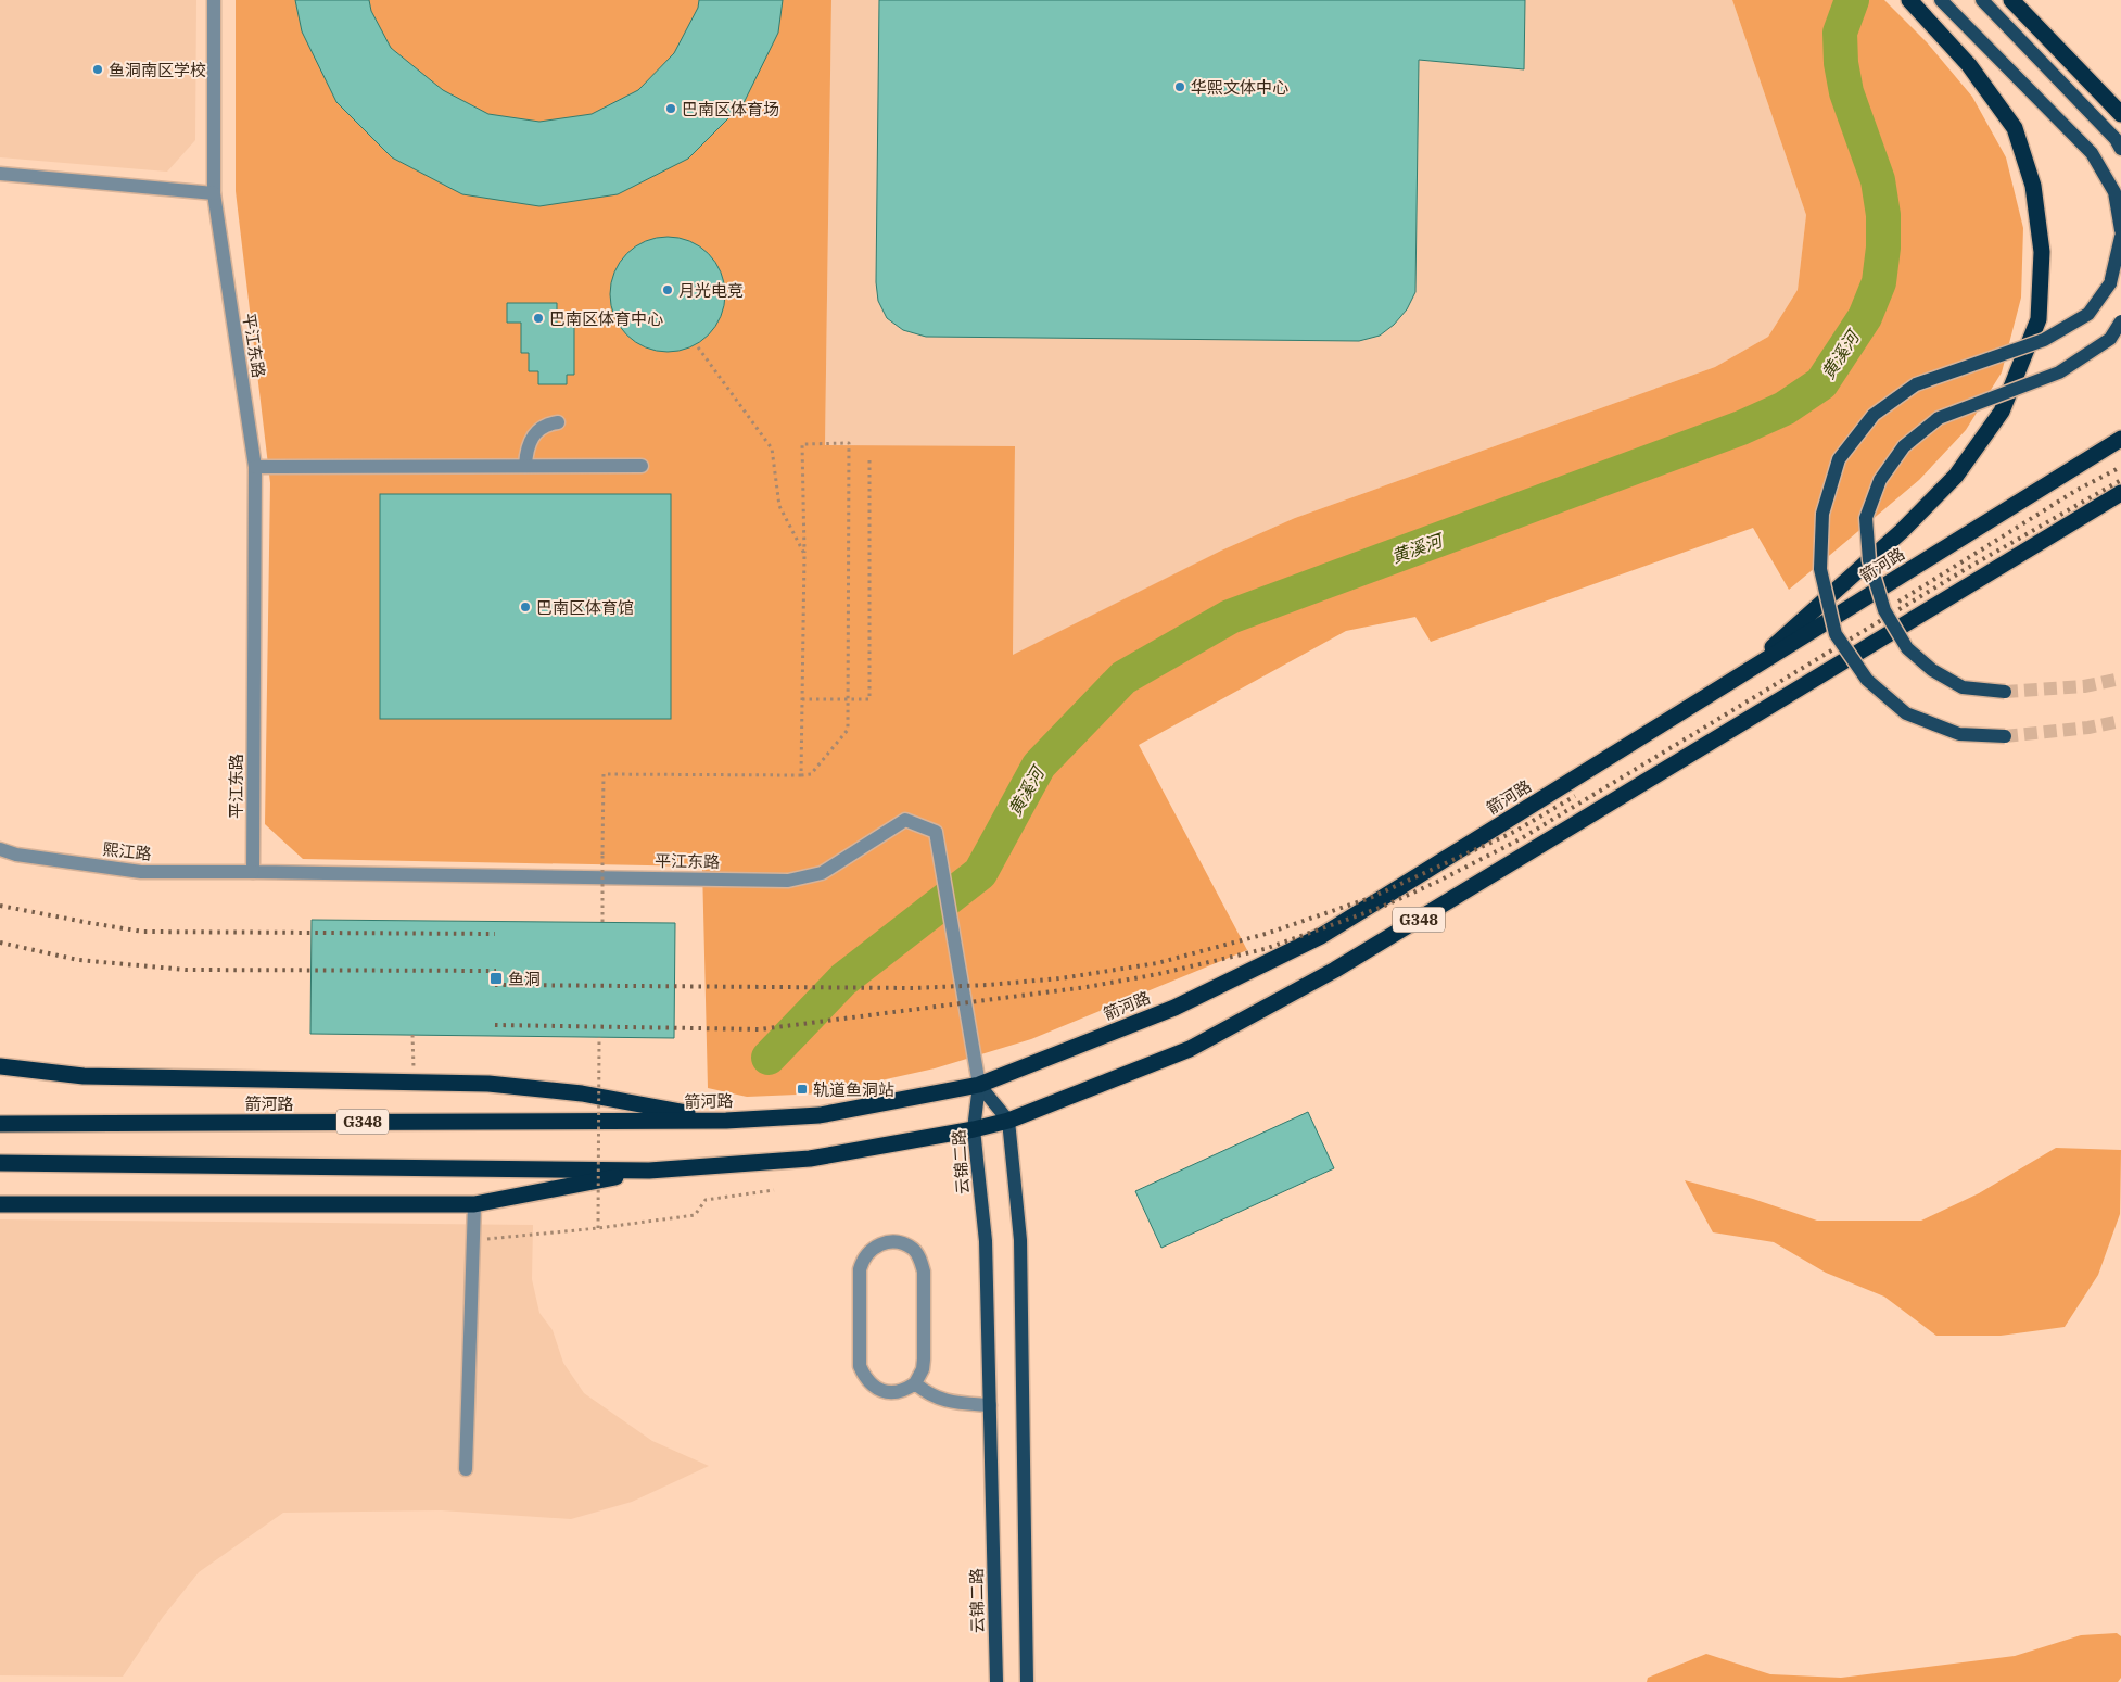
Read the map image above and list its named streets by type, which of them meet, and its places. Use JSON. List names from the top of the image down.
{
  "streets": {
    "highway": ["箭河路", "G348"],
    "main road": ["云锦二路"],
    "street": ["平江东路", "熙江路"]
  },
  "crossings": [
    ["平江东路", "箭河路"],
    ["平江东路", "熙江路"],
    ["平江东路", "云锦二路"],
    ["箭河路", "云锦二路"],
    ["G348", "云锦二路"]
  ],
  "water": ["黄溪河"],
  "places": {
    "other": [
      "鱼洞南区学校",
      "华熙文体中心",
      "巴南区体育场",
      "月光电竞",
      "巴南区体育中心",
      "巴南区体育馆"
    ],
    "transit": ["鱼洞", "轨道鱼洞站"]
  }
}
